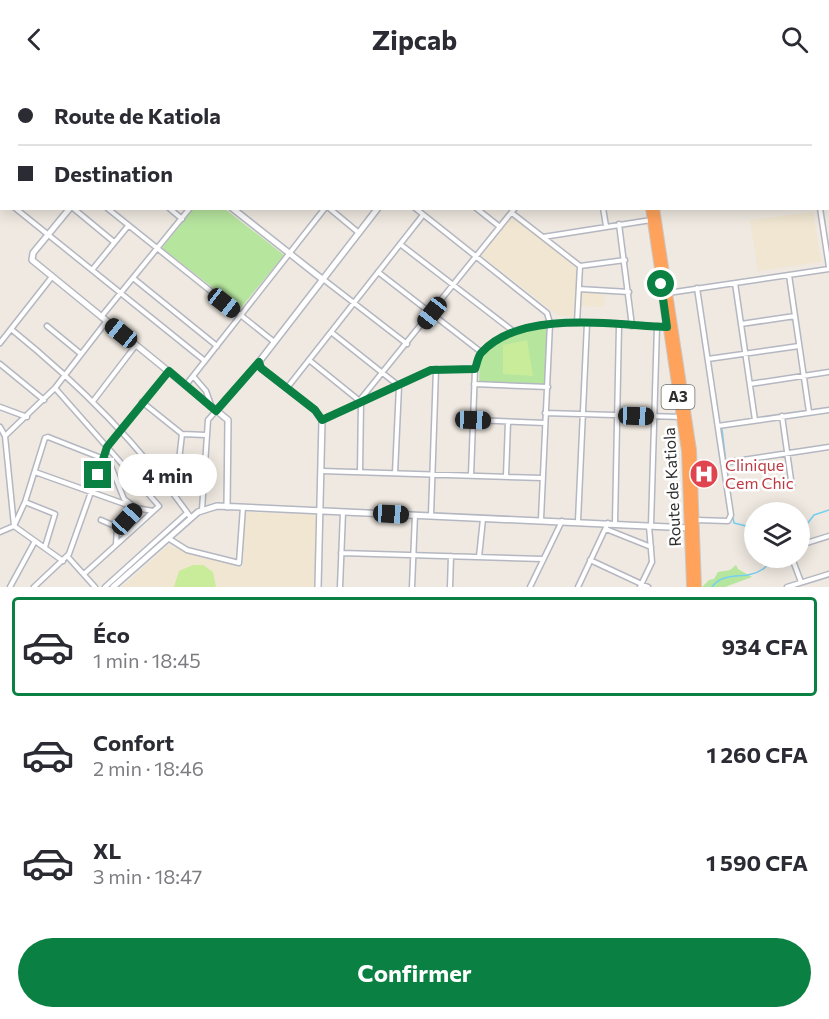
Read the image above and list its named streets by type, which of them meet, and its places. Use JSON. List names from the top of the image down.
{
  "streets": {
    "highway": ["A3", "Route de Katiola"]
  },
  "places": {
    "hospital": ["Clinique Cem Chic"]
  },
  "page": {
    "header": "Zipcab",
    "banner": ["Route de Katiola", "Destination"],
    "bubble": "4 min",
    "list": [
      {
        "name": "Éco",
        "note": "1 min · 18:45",
        "value": "934 CFA"
      },
      {
        "name": "Confort",
        "note": "2 min · 18:46",
        "value": "1 260 CFA"
      },
      {
        "name": "XL",
        "note": "3 min · 18:47",
        "value": "1 590 CFA"
      }
    ],
    "buttons": "Confirmer"
  }
}
